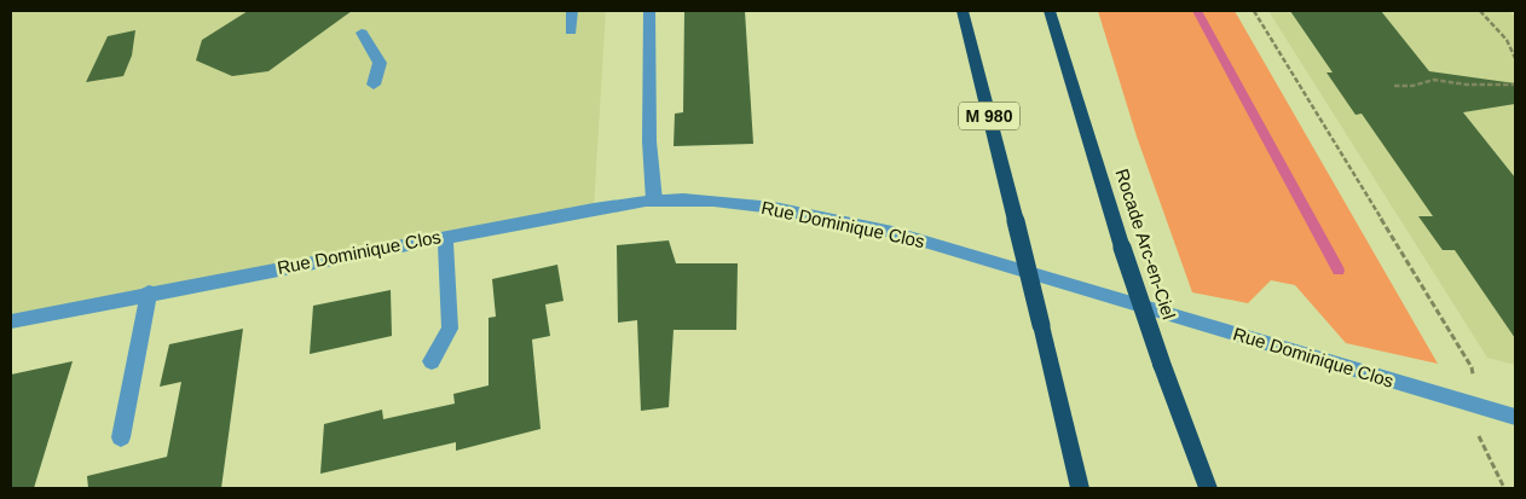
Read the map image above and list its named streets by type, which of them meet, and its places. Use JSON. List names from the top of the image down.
{
  "streets": {
    "highway": ["M 980", "Rocade Arc-en-Ciel"],
    "street": ["Rue Dominique Clos"]
  }
}
